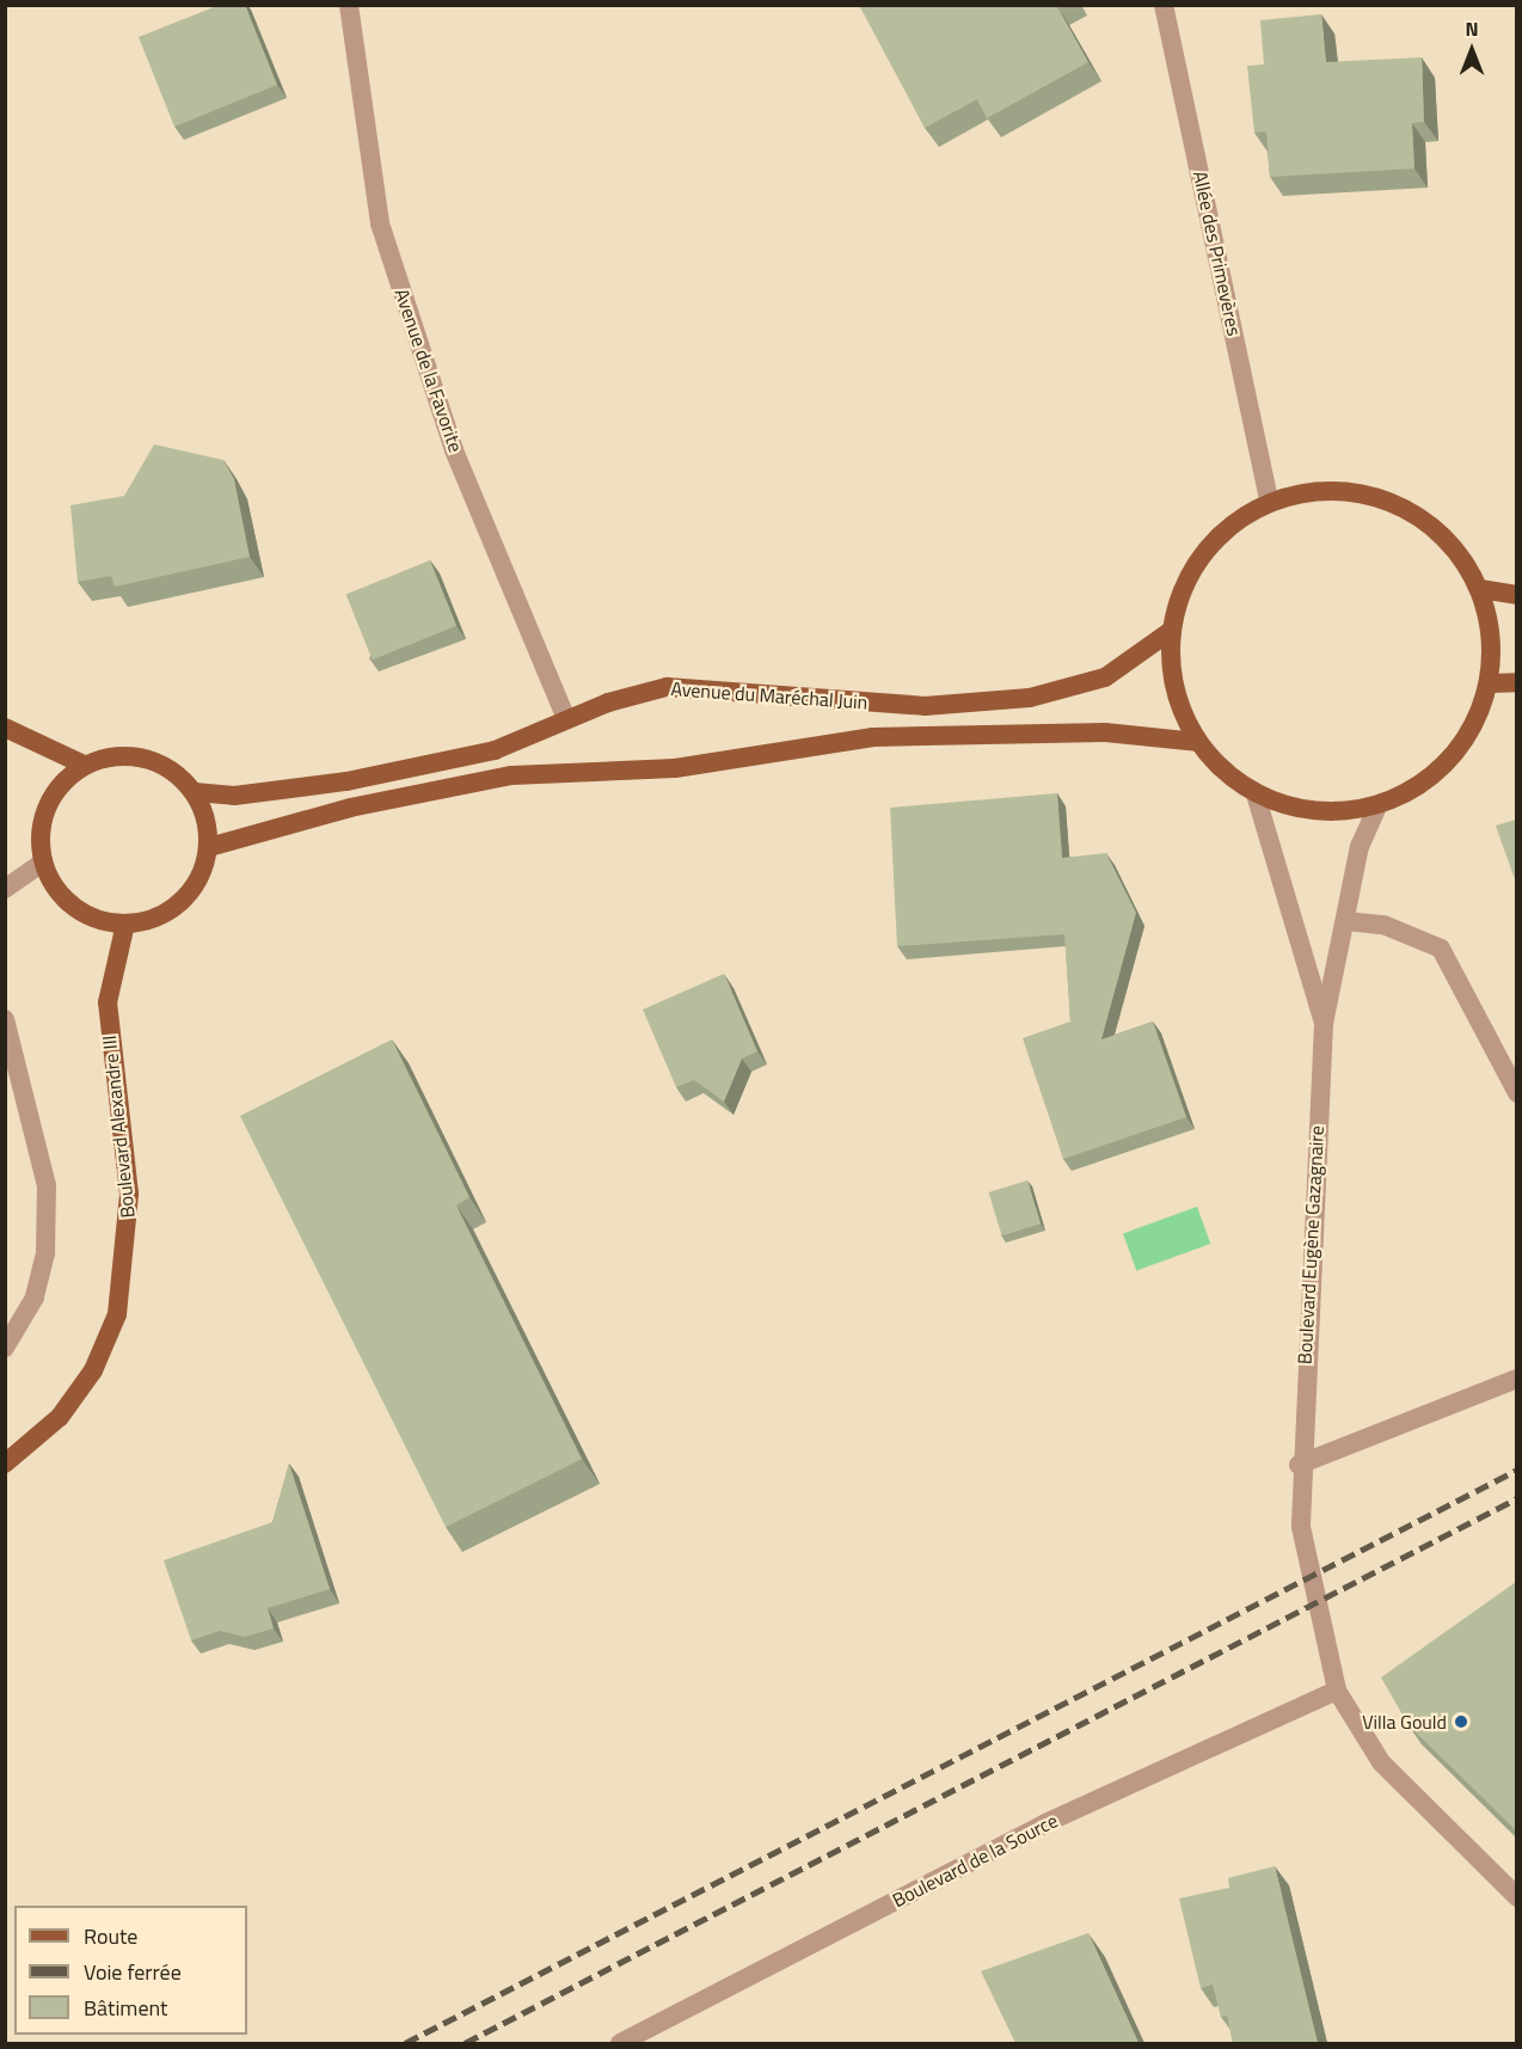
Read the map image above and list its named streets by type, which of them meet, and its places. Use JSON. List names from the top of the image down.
{
  "streets": {
    "main road": ["Avenue du Maréchal Juin", "Boulevard Alexandre III"],
    "street": [
      "Allée des Primevères",
      "Avenue de la Favorite",
      "Boulevard Eugène Gazagnaire",
      "Boulevard de la Source"
    ]
  },
  "crossings": [
    ["Avenue de la Favorite", "Avenue du Maréchal Juin"],
    ["Avenue du Maréchal Juin", "Boulevard Alexandre III"],
    ["Boulevard Eugène Gazagnaire", "Boulevard de la Source"]
  ],
  "places": ["Villa Gould"],
  "legend": ["Route", "Voie ferrée", "Bâtiment"],
  "north": "top"
}
